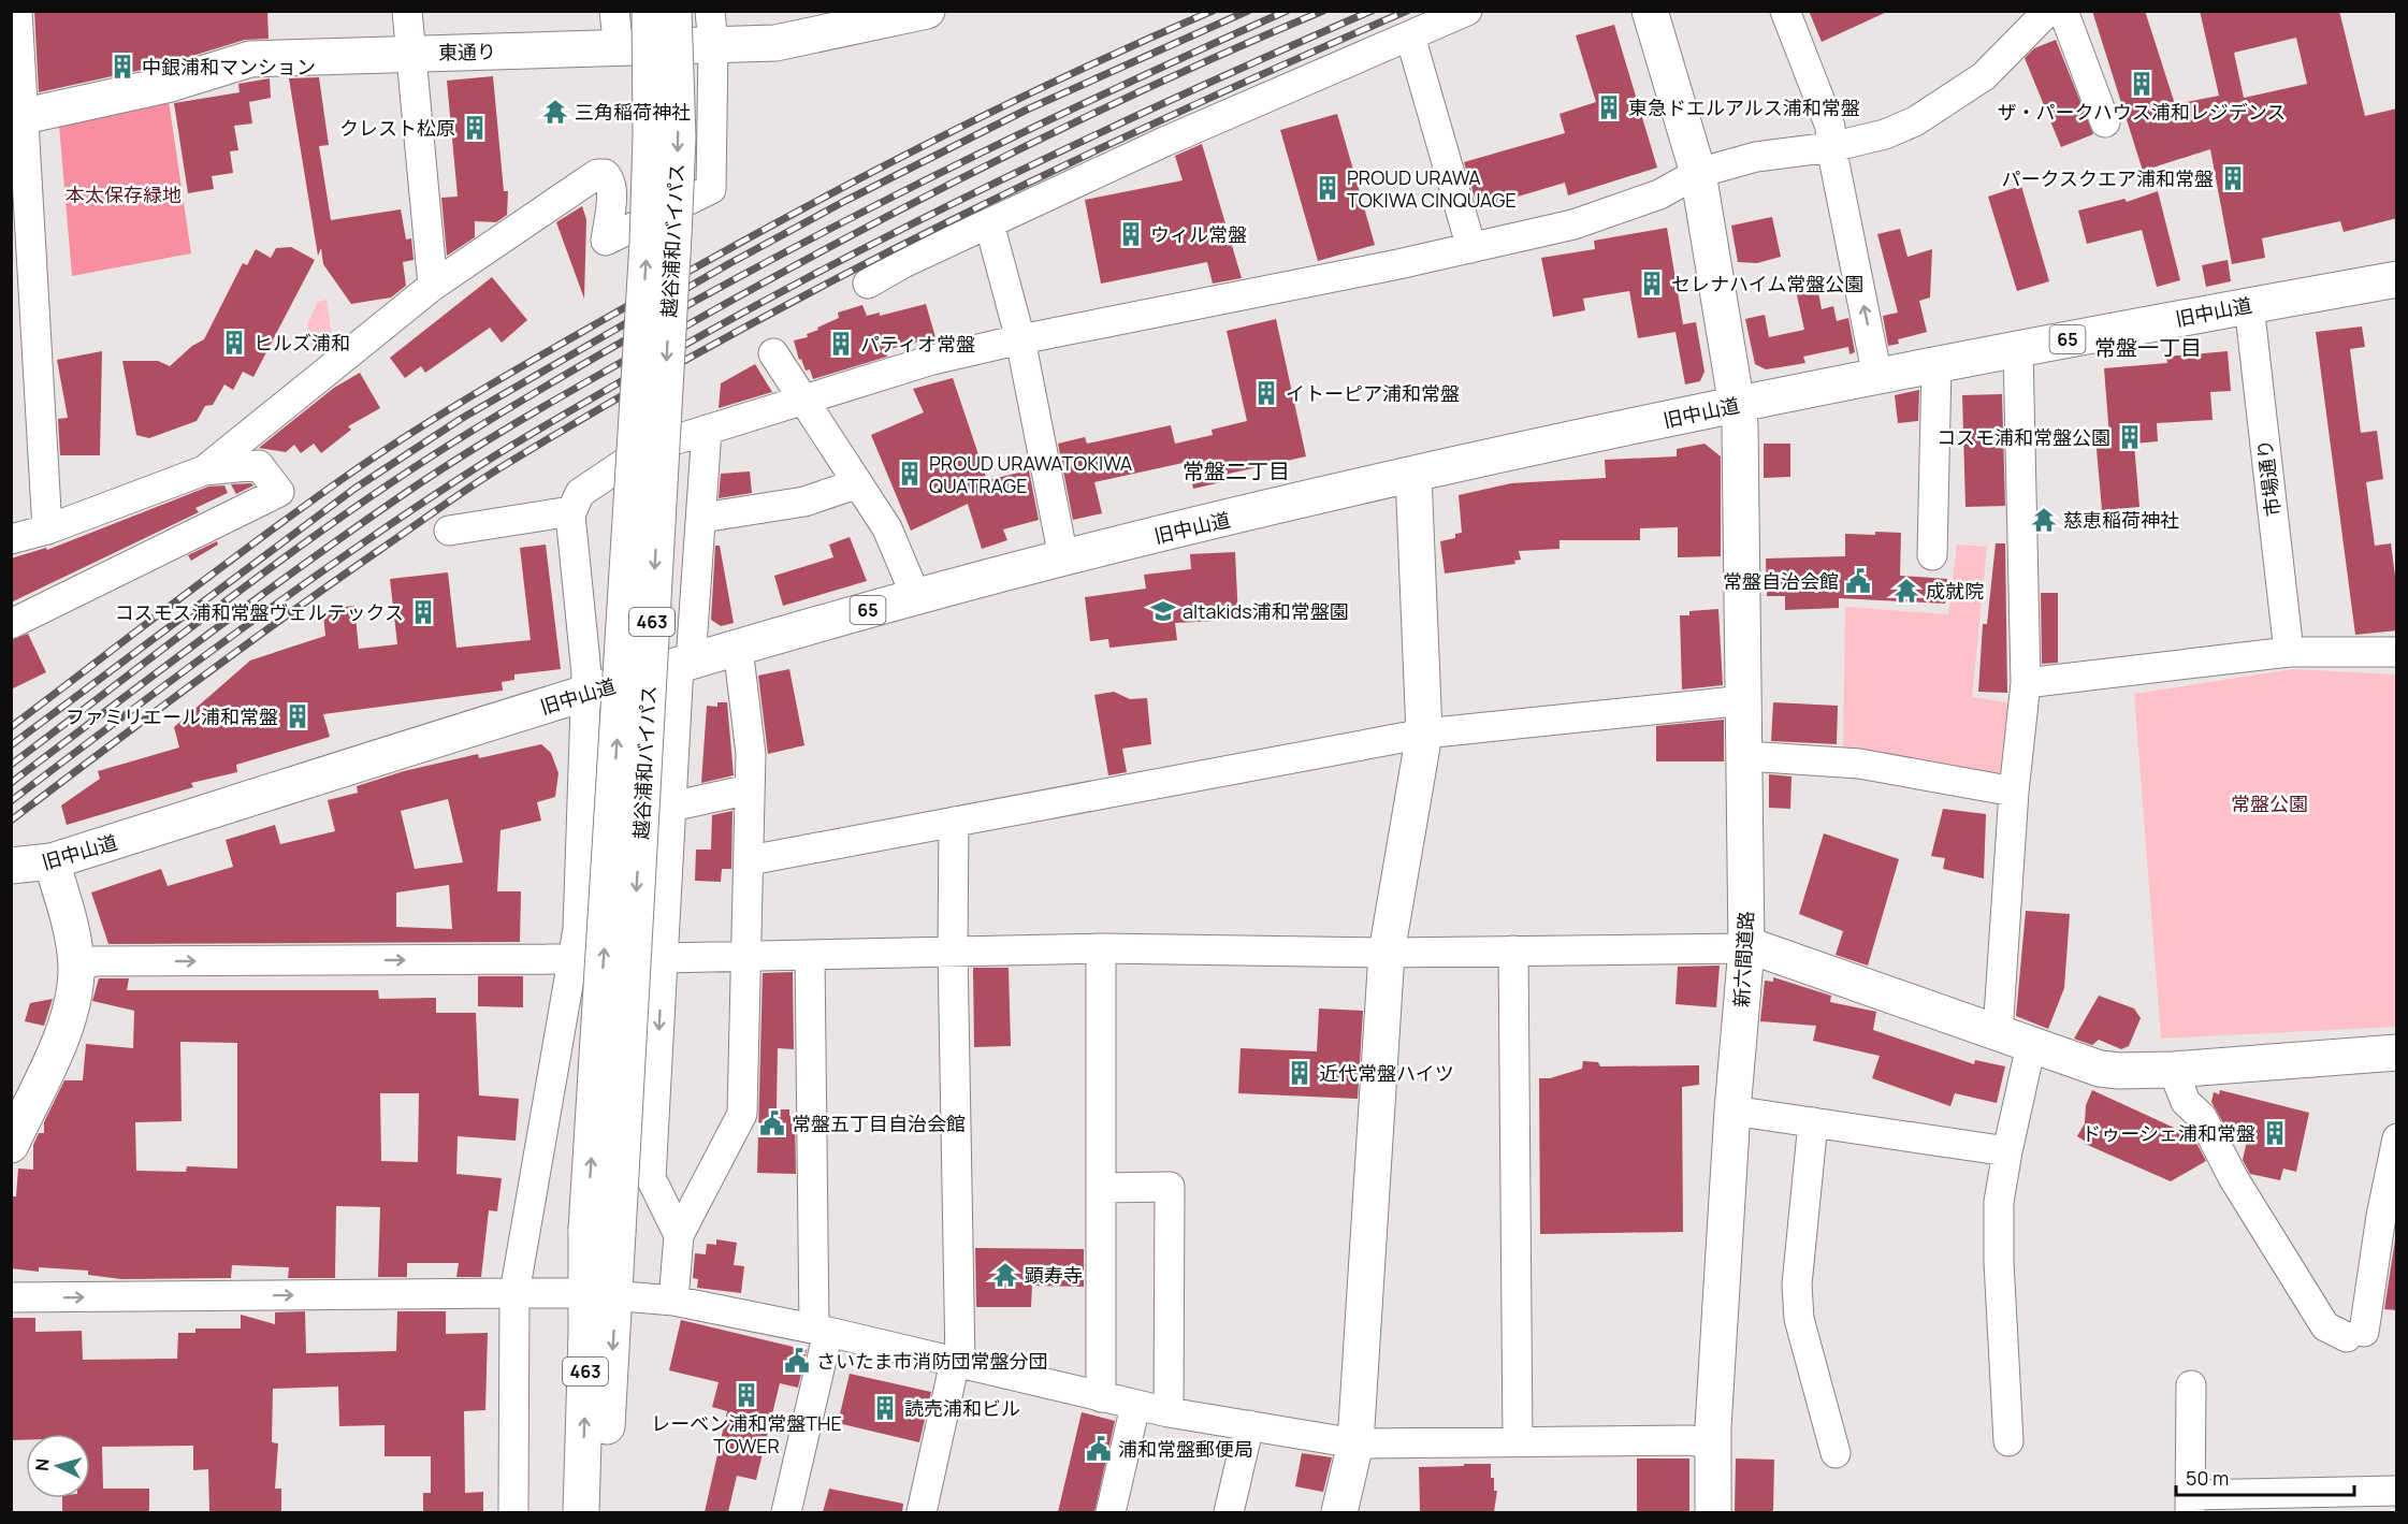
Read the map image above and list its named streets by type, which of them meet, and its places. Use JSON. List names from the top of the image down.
{
  "streets": {
    "main road": [
      "東通り",
      "越谷浦和バイパス",
      "旧中山道",
      "65",
      "463",
      "新六間道路"
    ],
    "street": ["市場通り"]
  },
  "crossings": [
    ["旧中山道", "市場通り"],
    ["旧中山道", "新六間道路"]
  ],
  "districts": ["常盤一丁目", "常盤二丁目"],
  "parks": ["本太保存緑地", "常盤公園"],
  "places": {
    "building": [
      "中銀浦和マンション",
      "ザ・パークハウス浦和レジデンス",
      "東急ドエルアルス浦和常盤",
      "クレスト松原",
      "パークスクエア浦和常盤",
      "PROUD URAWA TOKIWA CINQUAGE",
      "ウィル常盤",
      "セレナハイム常盤公園",
      "ヒルズ浦和",
      "パティオ常盤",
      "イトーピア浦和常盤",
      "コスモ浦和常盤公園",
      "PROUD URAWATOKIWA QUATRAGE",
      "コスモス浦和常盤ヴェルテックス",
      "ファミリエール浦和常盤",
      "近代常盤ハイツ",
      "ドゥーシェ浦和常盤",
      "レーベン浦和常盤THE TOWER",
      "読売浦和ビル"
    ],
    "temple": [
      "三角稲荷神社",
      "慈恵稲荷神社",
      "成就院",
      "顕寿寺"
    ],
    "public building": [
      "常盤自治会館",
      "常盤五丁目自治会館",
      "さいたま市消防団常盤分団",
      "浦和常盤郵便局"
    ],
    "school or university": ["altakids浦和常盤園"]
  },
  "scale_bar": "50 m",
  "north": "left"
}
